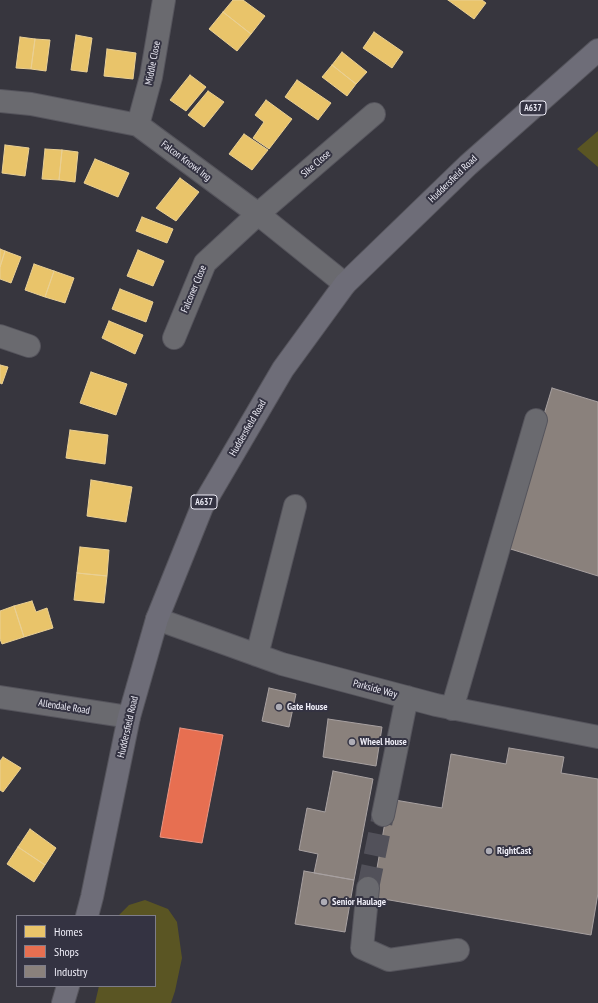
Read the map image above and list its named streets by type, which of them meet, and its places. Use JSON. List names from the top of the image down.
{
  "streets": {
    "highway": ["A637", "Huddersfield Road"],
    "street": [
      "Middle Close",
      "Falcon Knowl Ing",
      "Sike Close",
      "Falconer Close",
      "Parkside Way",
      "Allendale Road"
    ]
  },
  "crossings": [
    ["Middle Close", "Falcon Knowl Ing"],
    ["Falcon Knowl Ing", "Sike Close"],
    ["Falcon Knowl Ing", "Huddersfield Road"],
    ["Falcon Knowl Ing", "Falconer Close"],
    ["Sike Close", "Falconer Close"],
    ["Huddersfield Road", "Parkside Way"],
    ["Huddersfield Road", "Allendale Road"]
  ],
  "places": [
    "Gate House",
    "Wheel House",
    "RightCast",
    "Senior Haulage"
  ],
  "legend": ["Homes", "Shops", "Industry"]
}
